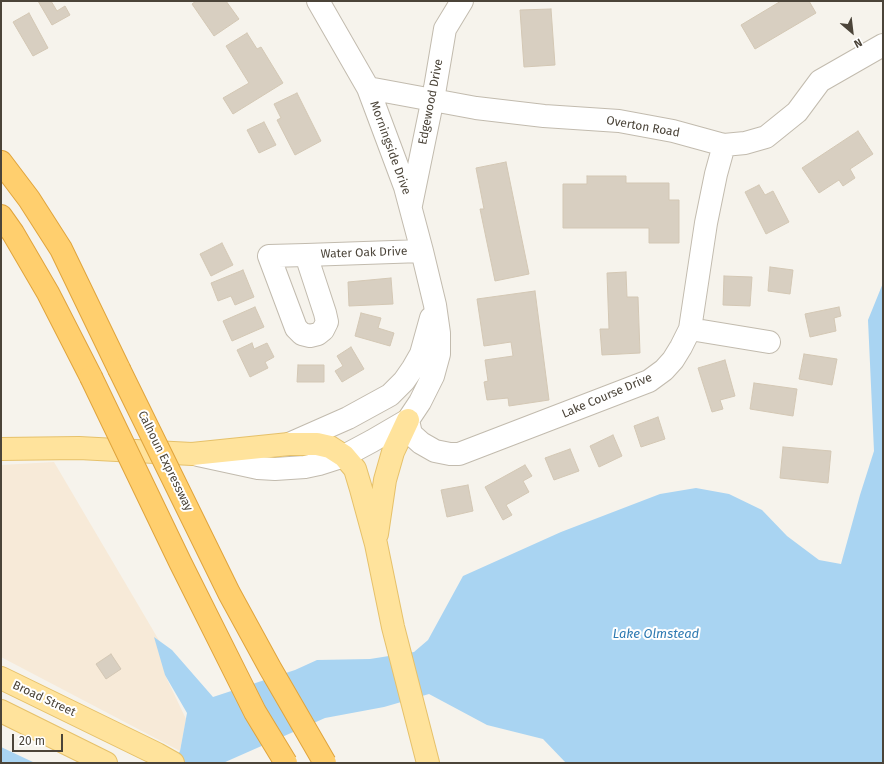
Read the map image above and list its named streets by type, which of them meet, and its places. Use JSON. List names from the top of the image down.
{
  "streets": {
    "highway": ["Calhoun Expressway"],
    "main road": ["Broad Street"],
    "street": [
      "Edgewood Drive",
      "Overton Road",
      "Morningside Drive",
      "Water Oak Drive",
      "Lake Course Drive"
    ]
  },
  "crossings": [
    ["Edgewood Drive", "Overton Road"],
    ["Edgewood Drive", "Morningside Drive"],
    ["Overton Road", "Morningside Drive"],
    ["Overton Road", "Lake Course Drive"],
    ["Morningside Drive", "Water Oak Drive"],
    ["Morningside Drive", "Lake Course Drive"]
  ],
  "water": ["Lake Olmstead"],
  "scale_bar": "20 m",
  "north": "bottom right"
}
